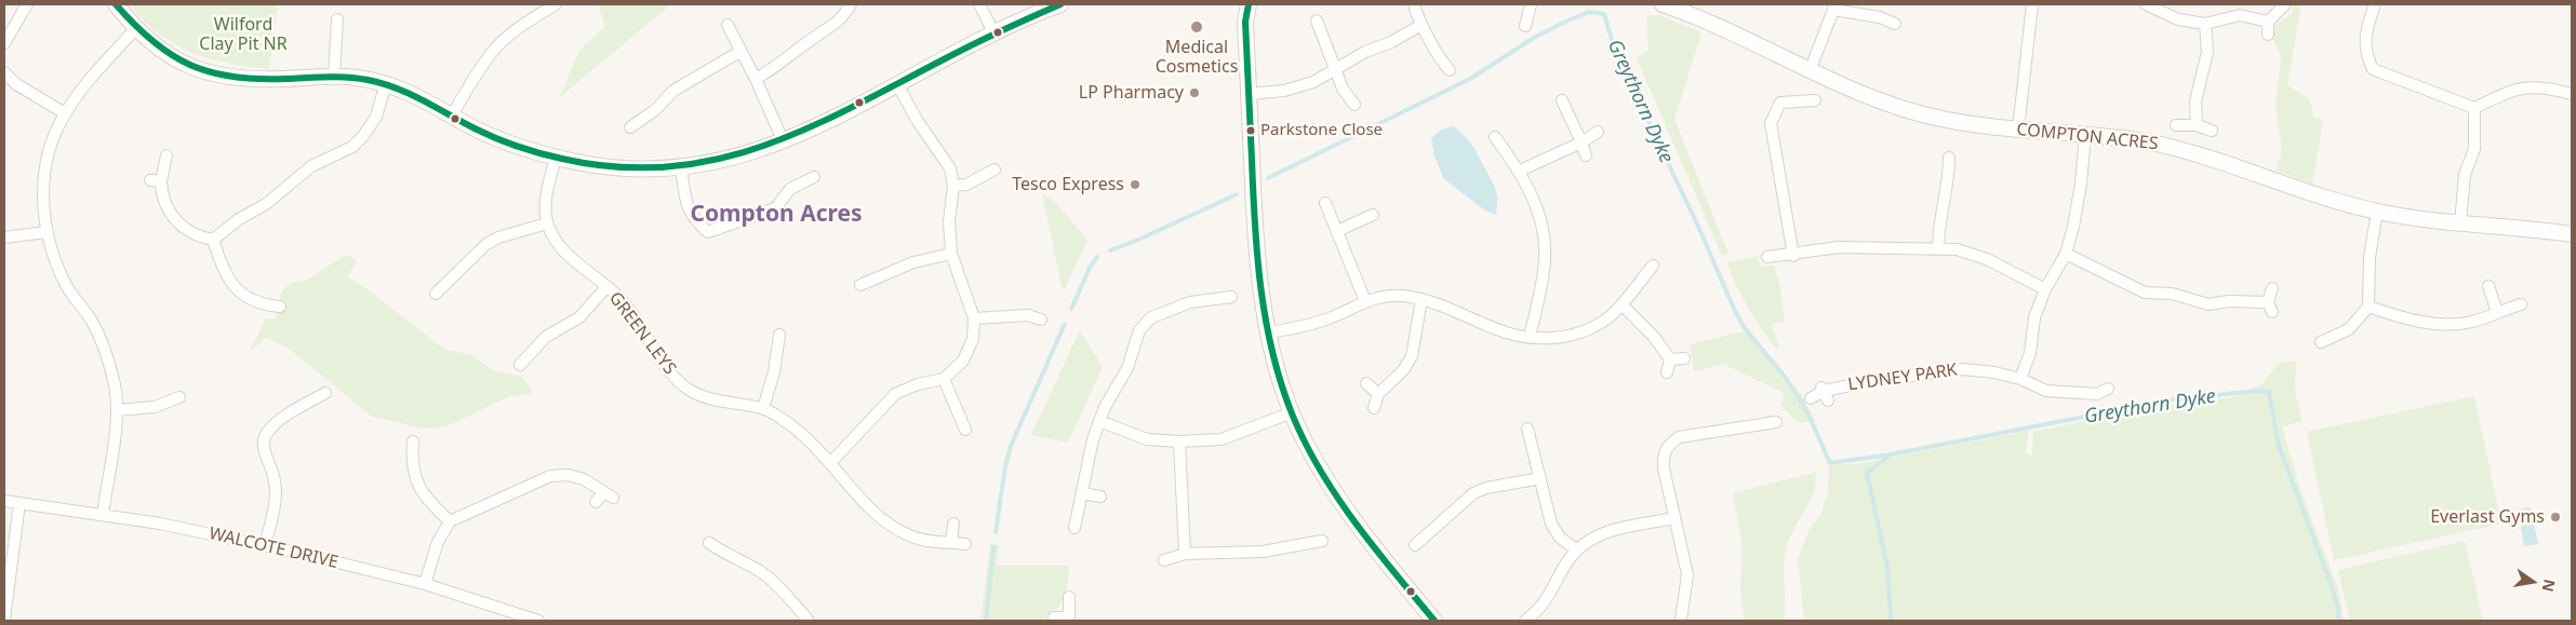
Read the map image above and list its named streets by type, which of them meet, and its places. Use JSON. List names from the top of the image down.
{
  "streets": {
    "street": [
      "COMPTON ACRES",
      "GREEN LEYS",
      "LYDNEY PARK",
      "WALCOTE DRIVE"
    ]
  },
  "districts": ["Compton Acres"],
  "water": ["Greythorn Dyke"],
  "parks": ["Wilford Clay Pit NR"],
  "places": [
    "Medical Cosmetics",
    "LP Pharmacy",
    "Parkstone Close",
    "Tesco Express",
    "Everlast Gyms"
  ],
  "north": "right"
}
